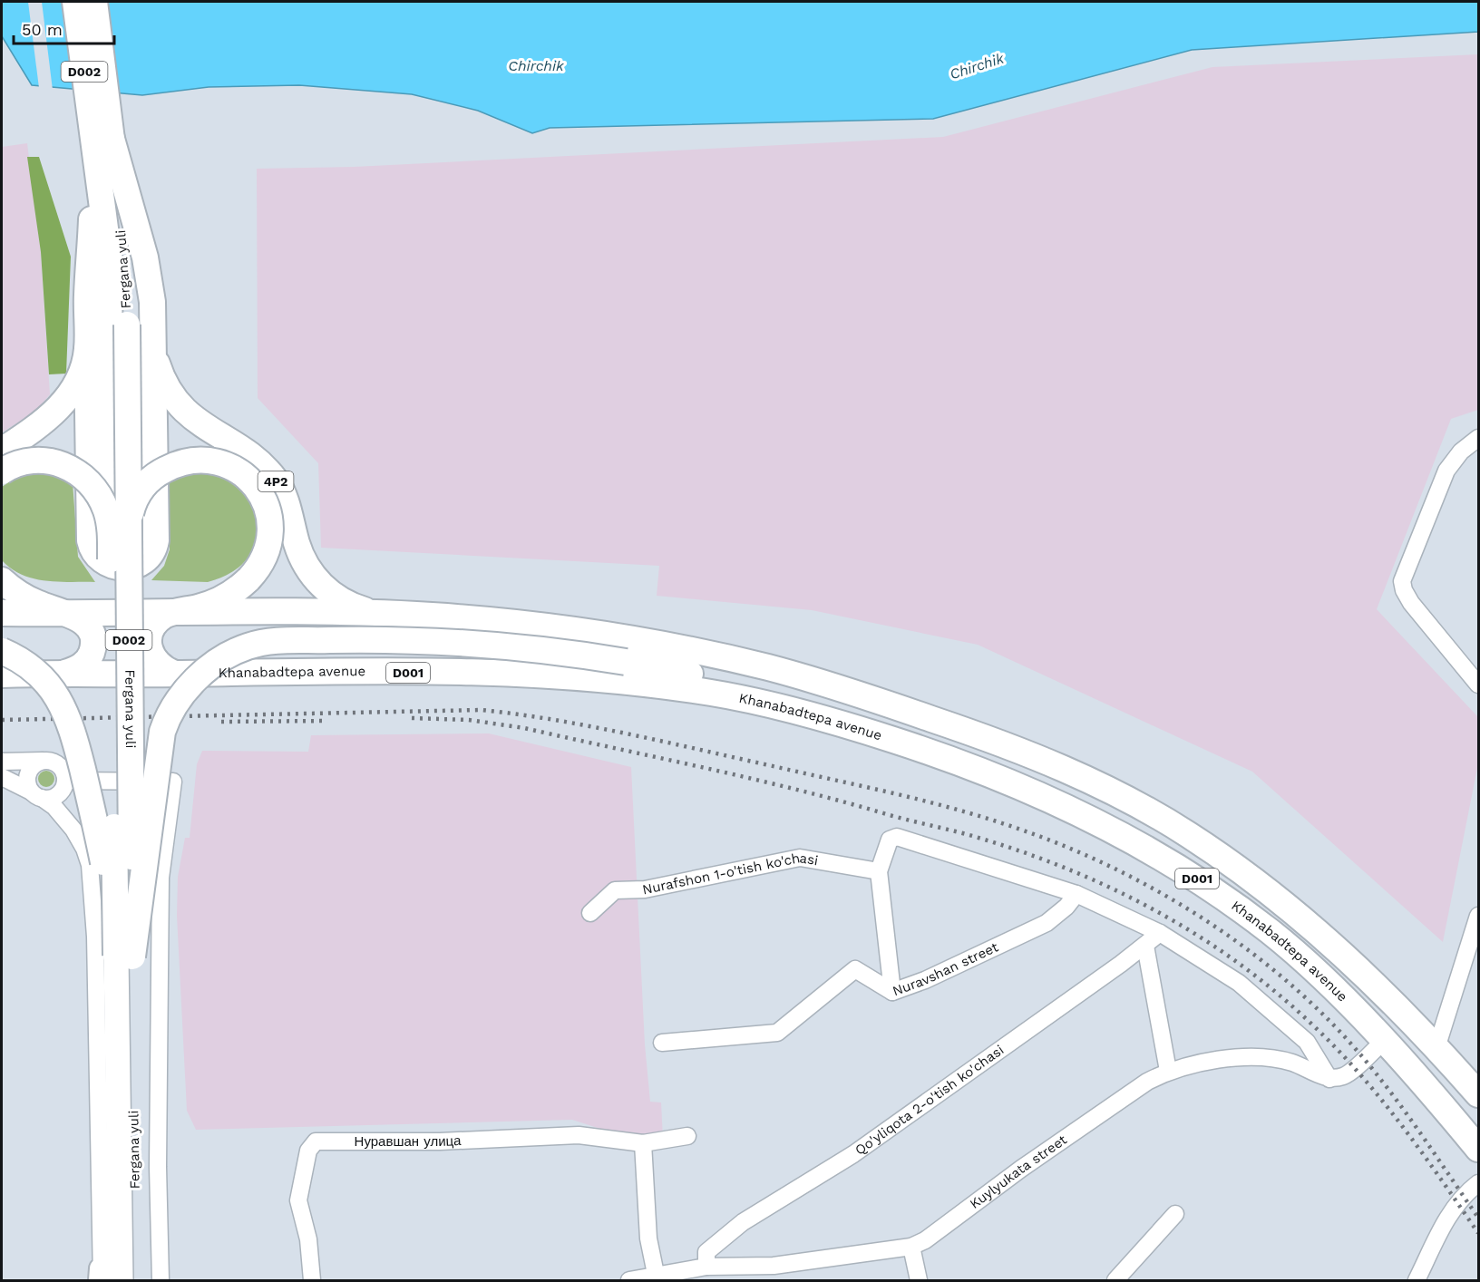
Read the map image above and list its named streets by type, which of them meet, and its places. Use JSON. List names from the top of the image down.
{
  "streets": {
    "highway": [
      "D002",
      "Fergana yuli",
      "4P2",
      "Khanabadtepa avenue",
      "D001"
    ],
    "street": [
      "Nurafshon 1-o'tish ko'chasi",
      "Nuravshan street",
      "Qo'yliqota 2-o'tish ko'chasi",
      "Нуравшан улица",
      "Kuylyukata street"
    ]
  },
  "crossings": [
    ["D002", "Fergana yuli"],
    ["D002", "4P2"],
    ["Fergana yuli", "4P2"],
    ["4P2", "D001"],
    ["Qo'yliqota 2-o'tish ko'chasi", "Kuylyukata street"]
  ],
  "water": ["Chirchik"],
  "scale_bar": "50 m"
}
